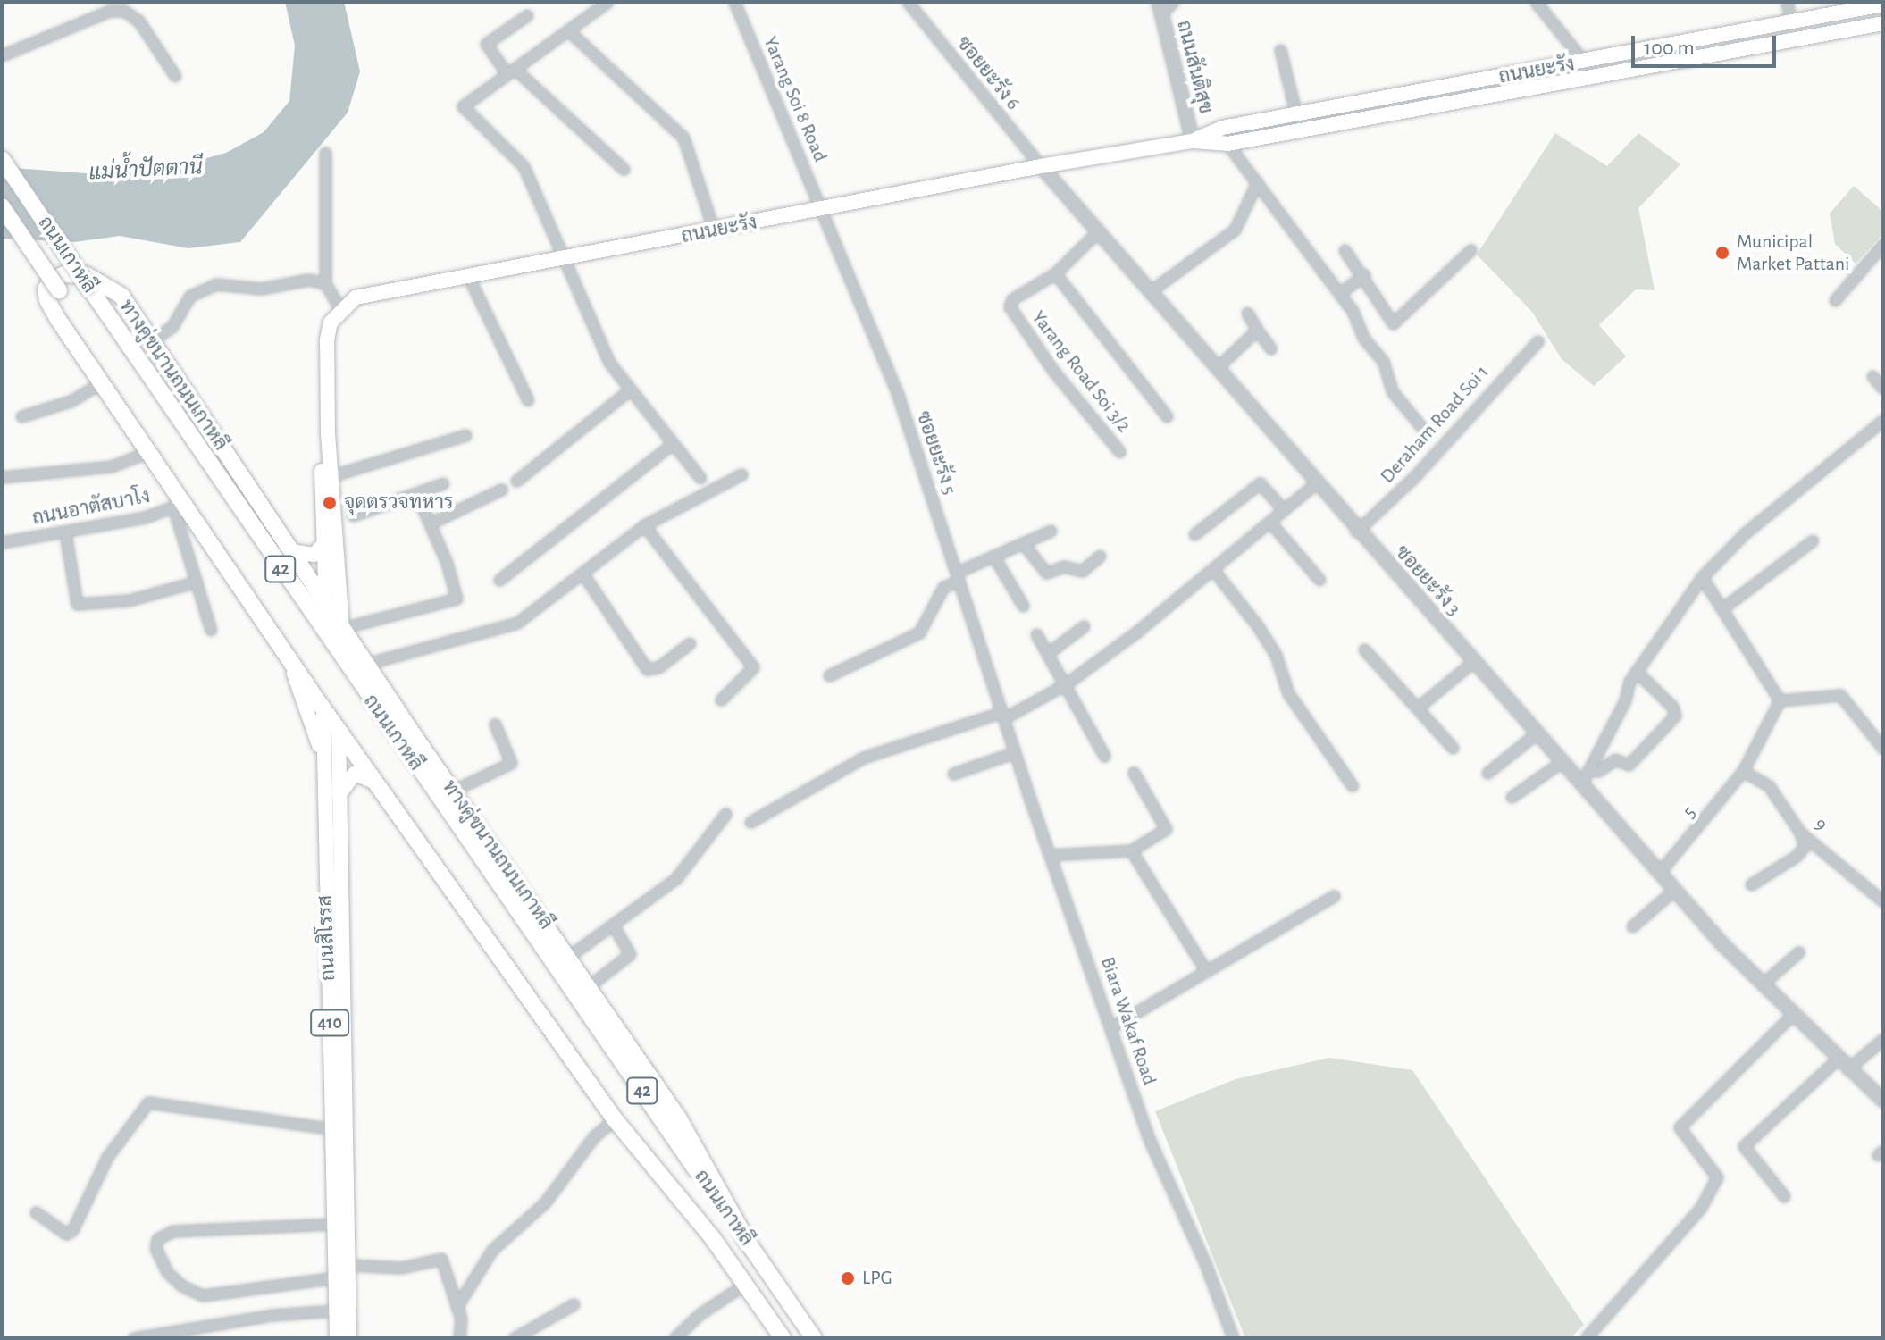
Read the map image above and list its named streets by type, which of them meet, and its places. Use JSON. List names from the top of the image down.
{
  "streets": {
    "highway": ["ถนนเกาหลี", "ทางคู่ขนานถนนเกาหลี", "42"],
    "main road": ["ถนนยะรัง", "ถนนสิโรรส", "410"],
    "street": [
      "ถนนสันติสุข",
      "ซอยยะรัง 6",
      "Yarang Soi 8 Road",
      "Yarang Road Soi 3/2",
      "Deraham Road Soi 1",
      "ซอยยะรัง 5",
      "ถนนอาตัสบาโง",
      "ซอยยะรัง 3",
      "5",
      "9",
      "Biara Wakaf Road"
    ]
  },
  "crossings": [
    ["ถนนสันติสุข", "ถนนยะรัง"],
    ["ถนนยะรัง", "ซอยยะรัง 6"],
    ["ถนนยะรัง", "Yarang Soi 8 Road"],
    ["ถนนยะรัง", "ซอยยะรัง 5"],
    ["ถนนยะรัง", "ซอยยะรัง 3"],
    ["ซอยยะรัง 6", "ซอยยะรัง 3"],
    ["Yarang Soi 8 Road", "ซอยยะรัง 5"],
    ["ถนนเกาหลี", "ทางคู่ขนานถนนเกาหลี"],
    ["Yarang Road Soi 3/2", "ซอยยะรัง 3"],
    ["ทางคู่ขนานถนนเกาหลี", "ถนนอาตัสบาโง"],
    ["ทางคู่ขนานถนนเกาหลี", "ถนนสิโรรส"],
    ["Deraham Road Soi 1", "ซอยยะรัง 3"],
    ["ซอยยะรัง 5", "Biara Wakaf Road"],
    ["ซอยยะรัง 3", "5"],
    ["5", "9"]
  ],
  "water": ["แม่น้ำปัตตานี"],
  "places": ["Municipal Market Pattani", "จุดตรวจทหาร", "LPG"],
  "scale_bar": "100 m"
}
